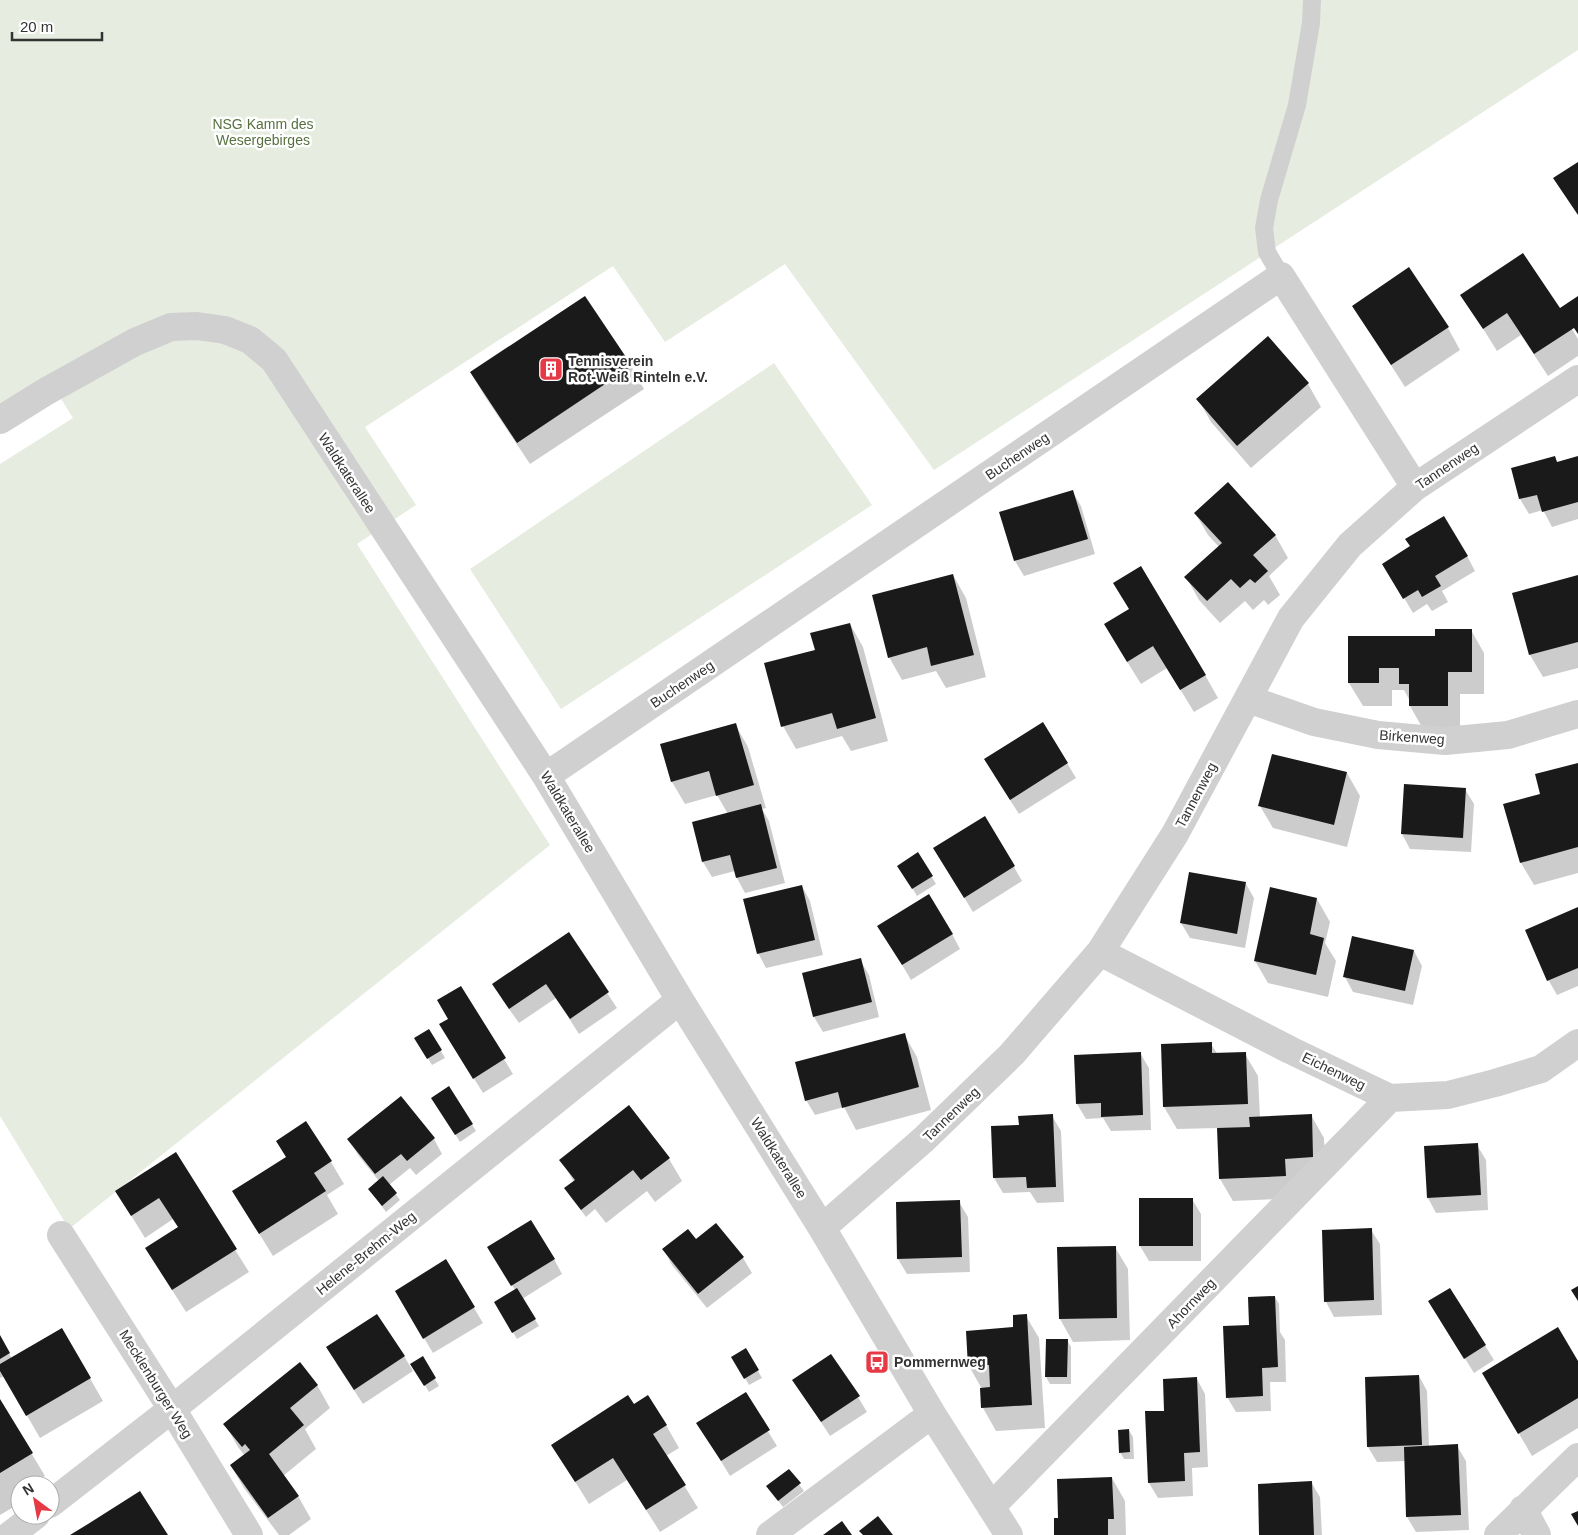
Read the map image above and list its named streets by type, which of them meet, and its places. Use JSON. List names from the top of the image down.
{
  "streets": {
    "street": [
      "Buchenweg",
      "Tannenweg",
      "Waldkaterallee",
      "Birkenweg",
      "Eichenweg",
      "Helene-Brehm-Weg",
      "Ahornweg",
      "Mecklenburger Weg"
    ]
  },
  "crossings": [
    ["Buchenweg", "Waldkaterallee"],
    ["Tannenweg", "Waldkaterallee"],
    ["Tannenweg", "Birkenweg"],
    ["Tannenweg", "Eichenweg"],
    ["Waldkaterallee", "Helene-Brehm-Weg"],
    ["Waldkaterallee", "Ahornweg"],
    ["Eichenweg", "Ahornweg"],
    ["Helene-Brehm-Weg", "Mecklenburger Weg"]
  ],
  "parks": ["NSG Kamm des Wesergebirges"],
  "places": {
    "building": ["Tennisverein Rot-Weiß Rinteln e.V."],
    "bus stop": ["Pommernweg"]
  },
  "scale_bar": "20 m",
  "north": "top left"
}
